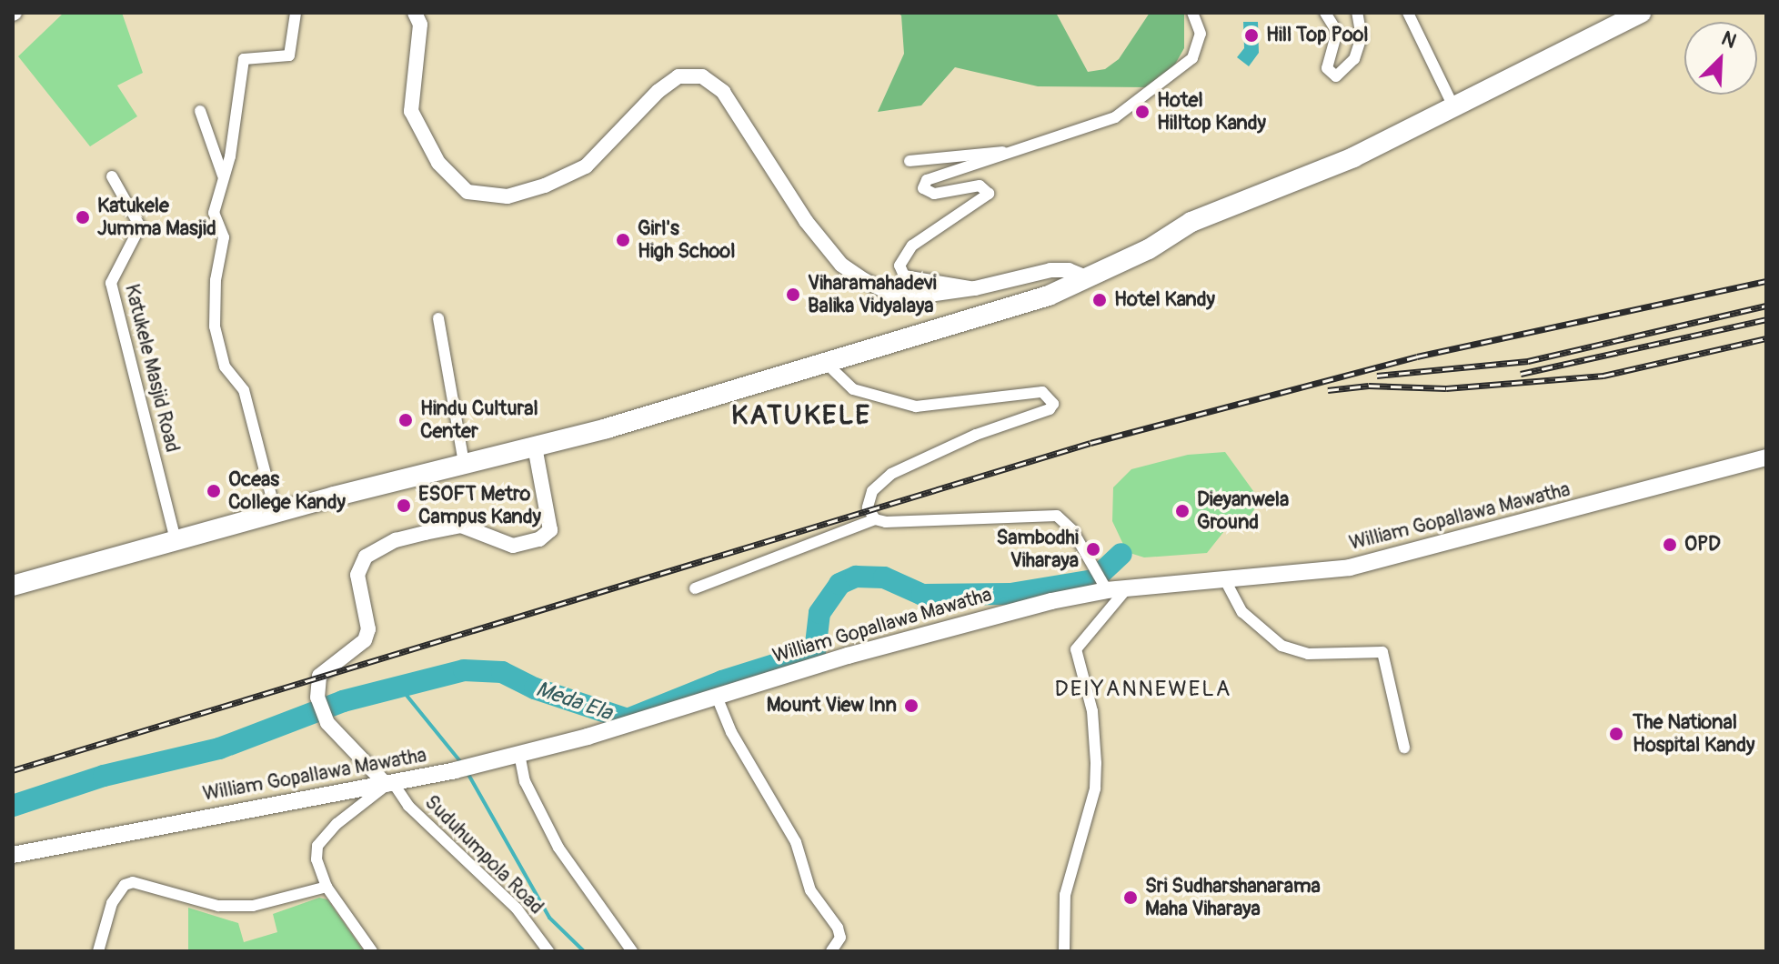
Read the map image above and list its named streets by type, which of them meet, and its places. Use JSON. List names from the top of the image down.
{
  "streets": {
    "main road": ["William Gopallawa Mawatha"],
    "street": ["Katukele Masjid Road", "Suduhumpola Road"]
  },
  "crossings": [
    ["William Gopallawa Mawatha", "Suduhumpola Road"]
  ],
  "districts": ["KATUKELE", "DEIYANNEWELA"],
  "water": ["Meda Ela"],
  "places": [
    "Hill Top Pool",
    "Hotel Hilltop Kandy",
    "Katukele Jumma Masjid",
    "Girl's High School",
    "Viharamahadevi Balika Vidyalaya",
    "Hotel Kandy",
    "Hindu Cultural Center",
    "Oceas College Kandy",
    "ESOFT Metro Campus Kandy",
    "Dieyanwela Ground",
    "OPD",
    "Sambodhi Viharaya",
    "Mount View Inn",
    "The National Hospital Kandy",
    "Sri Sudharshanarama Maha Viharaya"
  ],
  "north": "top right"
}
